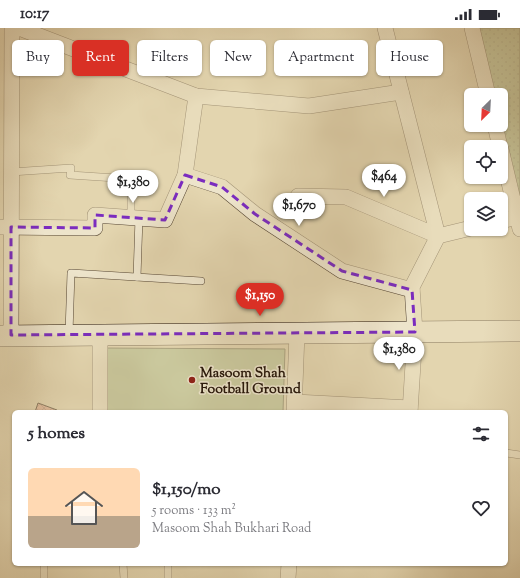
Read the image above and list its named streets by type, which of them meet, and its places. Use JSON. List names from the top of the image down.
{
  "places": ["Masoom Shah Football Ground"],
  "north": "bottom left",
  "page": {
    "status": "10:17",
    "chip": [
      "Buy",
      "Rent",
      "Filters",
      "New",
      "Apartment",
      "House"
    ],
    "price": [
      "$464",
      "$1,380",
      "$1,670",
      "$1,150",
      "$1,380"
    ],
    "heading": "5 homes",
    "list": [
      {
        "name": "$1,150/mo",
        "note": "5 rooms · 133 m² · Masoom Shah Bukhari Road"
      }
    ]
  }
}
